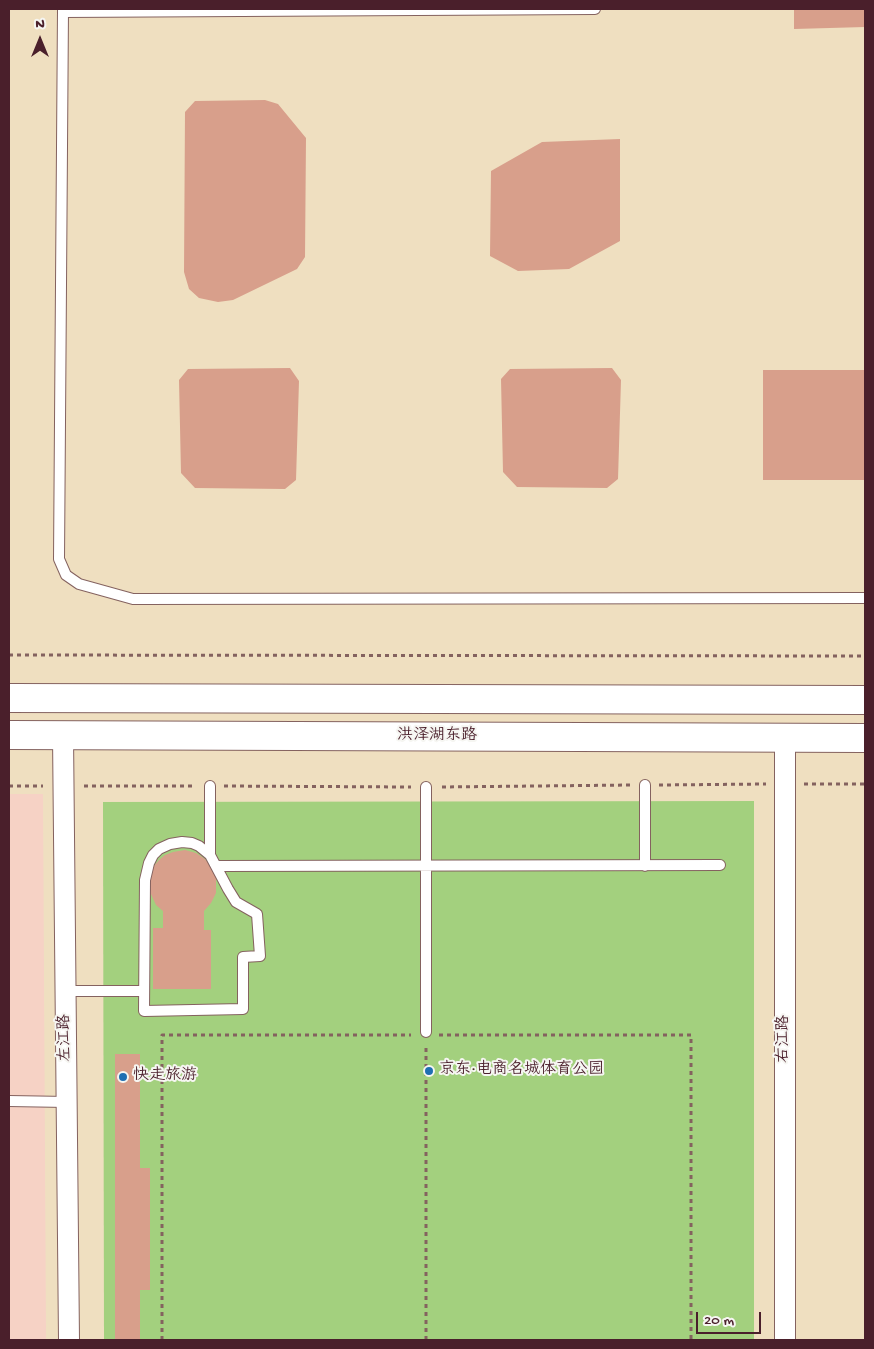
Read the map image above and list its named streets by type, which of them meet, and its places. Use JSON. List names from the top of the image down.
{
  "streets": {
    "main road": ["洪泽湖东路"],
    "street": ["左江路", "右江路"]
  },
  "crossings": [
    ["洪泽湖东路", "左江路"],
    ["洪泽湖东路", "右江路"]
  ],
  "places": ["京东·电商名城体育公园", "快走旅游"],
  "scale_bar": "20 m",
  "north": "top"
}
